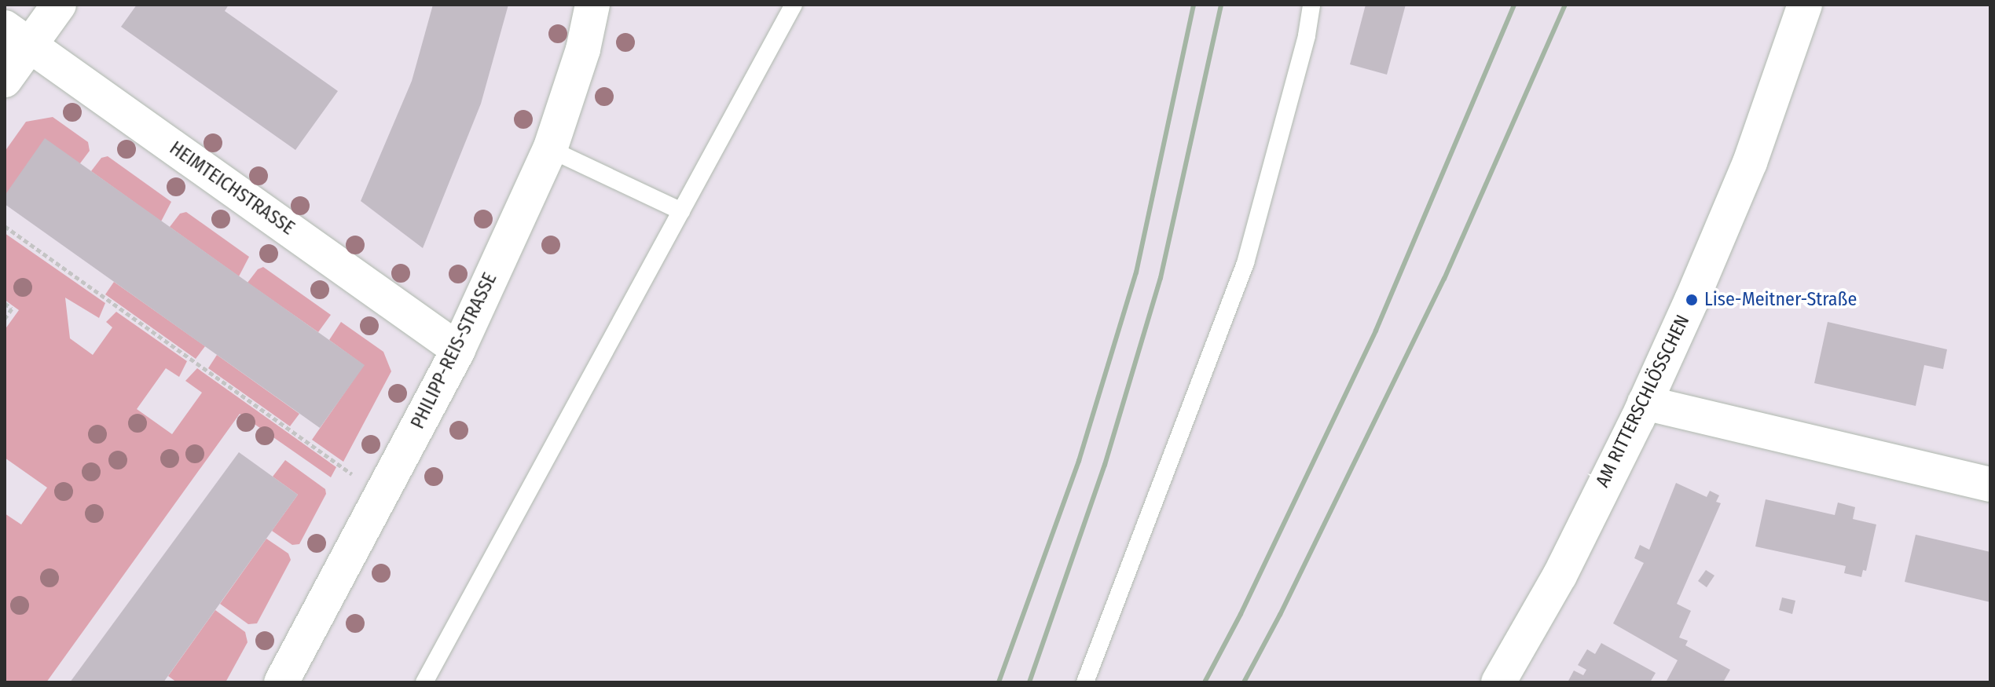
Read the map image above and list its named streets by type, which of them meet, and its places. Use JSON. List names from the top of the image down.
{
  "streets": {
    "street": ["HEIMTEICHSTRASSE", "PHILIPP-REIS-STRASSE", "AM RITTERSCHLÖSSCHEN"]
  },
  "crossings": [
    ["HEIMTEICHSTRASSE", "PHILIPP-REIS-STRASSE"]
  ],
  "places": ["Lise-Meitner-Straße"]
}
